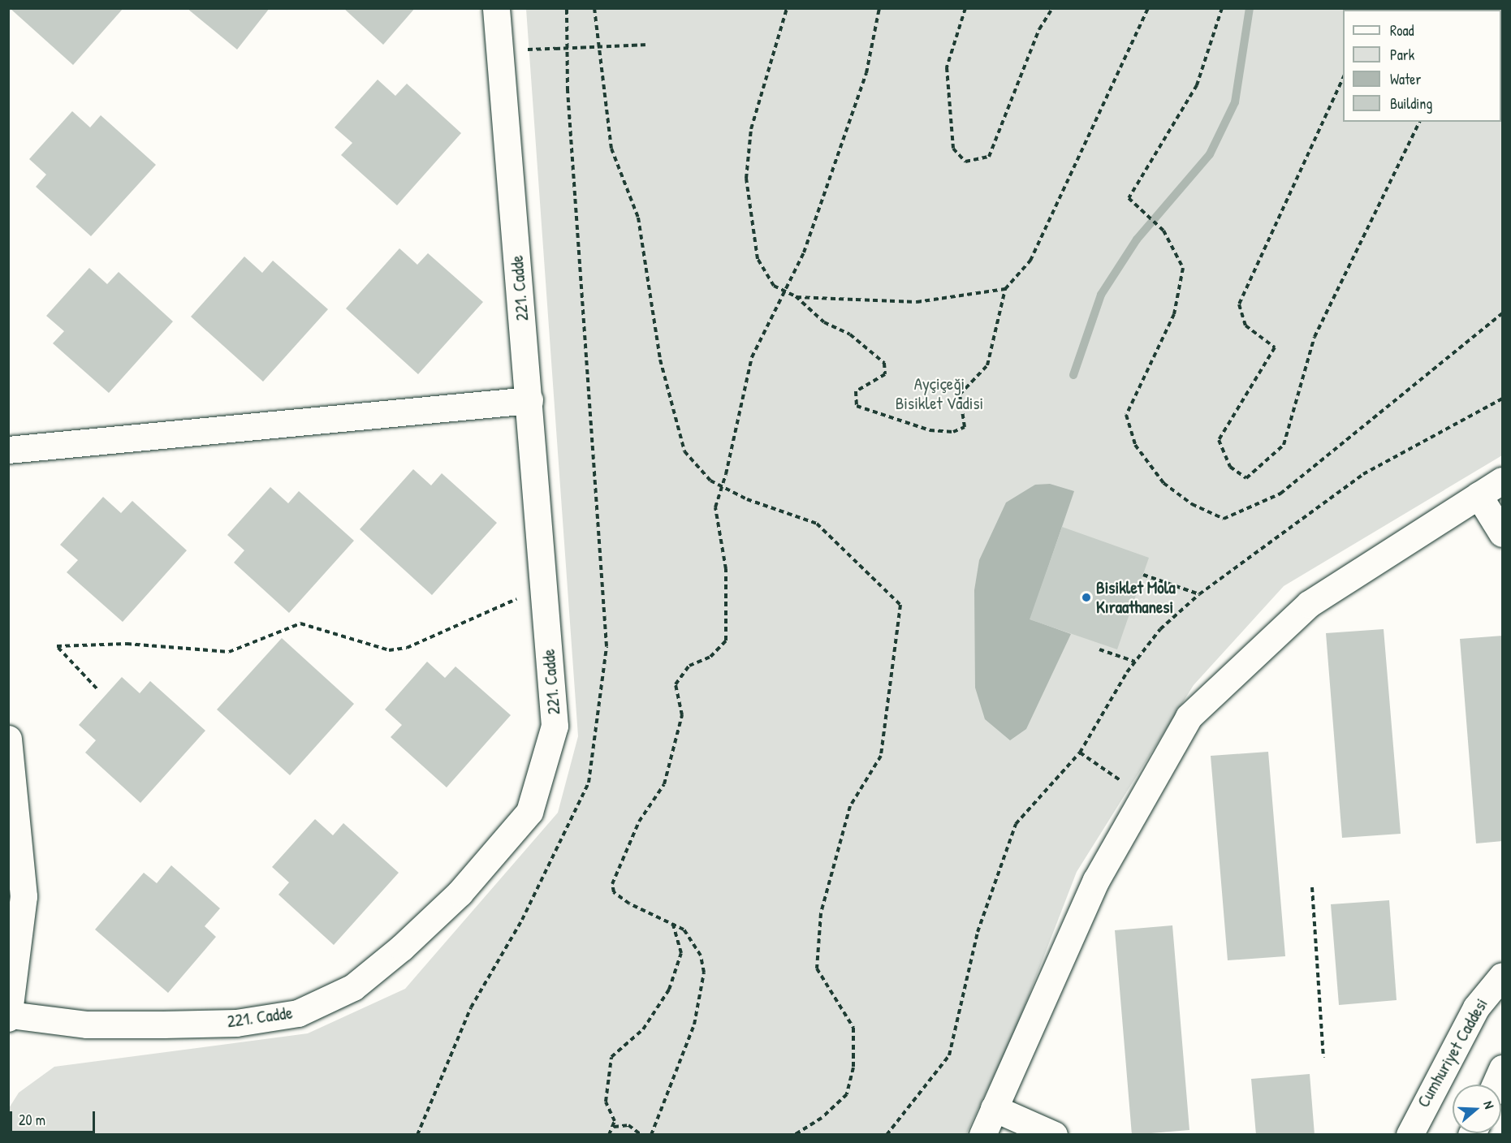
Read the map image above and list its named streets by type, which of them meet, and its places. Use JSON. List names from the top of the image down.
{
  "streets": {
    "street": ["221. Cadde", "Cumhuriyet Caddesi"]
  },
  "parks": ["Ayçiçeği Bisiklet Vadisi"],
  "places": ["Bisiklet Mola Kıraathanesi"],
  "legend": [
    "Road",
    "Park",
    "Water",
    "Building"
  ],
  "scale_bar": "20 m",
  "north": "right"
}
